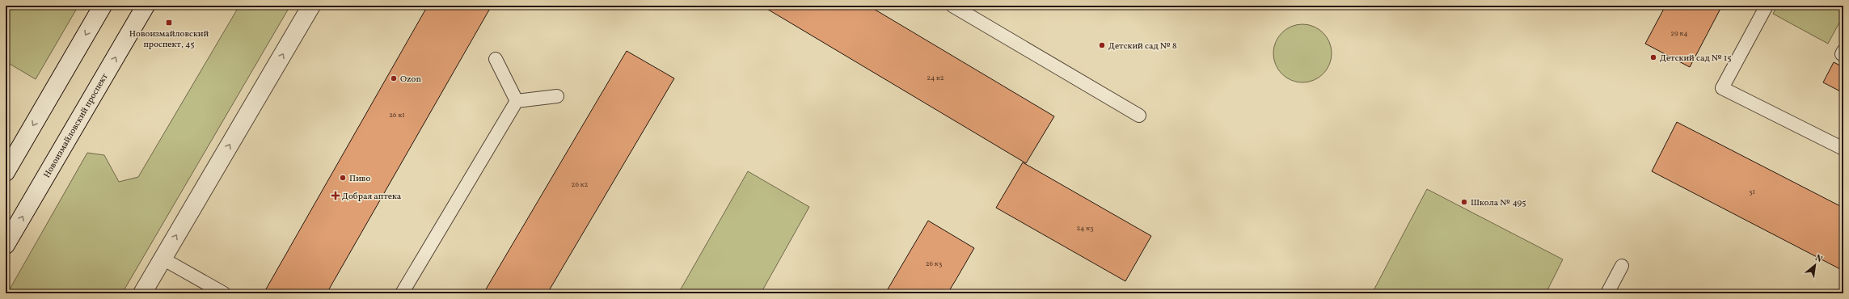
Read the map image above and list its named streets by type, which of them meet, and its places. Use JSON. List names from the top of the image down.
{
  "streets": {
    "street": ["Новоизмайловский проспект"]
  },
  "places": {
    "transit": ["Новоизмайловский проспект, 45"],
    "other": [
      "Детский сад № 8",
      "Детский сад № 15",
      "Ozon",
      "Пиво",
      "Школа № 495"
    ],
    "health": ["Добрая аптека"]
  },
  "house_numbers": [
    "29 к4",
    "24 к2",
    "26 к1",
    "26 к2",
    "31",
    "24 к3",
    "26 к3"
  ],
  "north": "top right"
}
